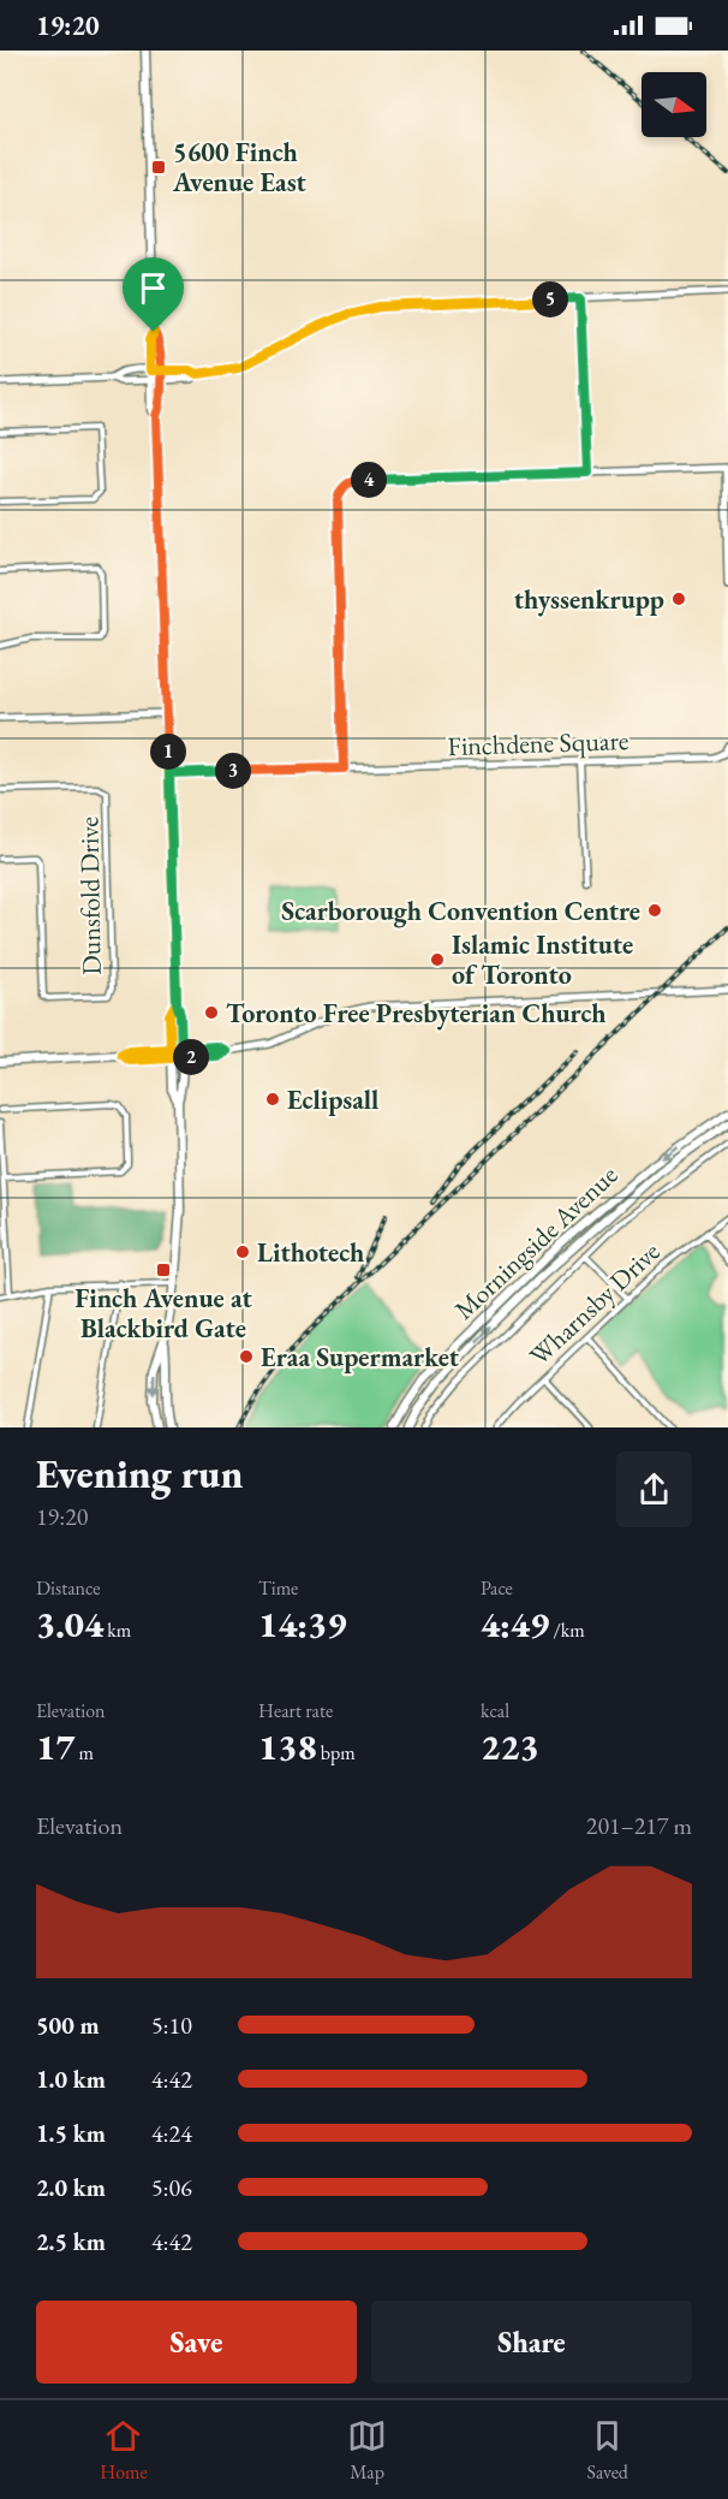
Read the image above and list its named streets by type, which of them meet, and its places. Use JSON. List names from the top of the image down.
{
  "streets": {
    "main road": ["Morningside Avenue"],
    "street": ["Finchdene Square", "Dunsfold Drive", "Wharnsby Drive"]
  },
  "places": {
    "transit": ["5600 Finch Avenue East", "Finch Avenue at Blackbird Gate"],
    "other": [
      "thyssenkrupp",
      "Scarborough Convention Centre",
      "Islamic Institute of Toronto",
      "Toronto Free Presbyterian Church",
      "Eclipsall",
      "Lithotech",
      "Eraa Supermarket"
    ]
  },
  "north": "right",
  "page": {
    "status": "19:20",
    "pins": [
      "5",
      "4",
      "1",
      "3",
      "2"
    ],
    "heading": ["Evening run", "19:20"],
    "stats": [
      ["Distance", "3.04 km"],
      ["Time", "14:39"],
      ["Pace", "4:49 /km"],
      ["Elevation", "17 m"],
      ["Heart rate", "138 bpm"],
      ["kcal", "223"]
    ],
    "chart": ["Elevation", "201–217 m"],
    "list": [
      {
        "name": "500 m",
        "note": "5:10"
      },
      {
        "name": "1.0 km",
        "note": "4:42"
      },
      {
        "name": "1.5 km",
        "note": "4:24"
      },
      {
        "name": "2.0 km",
        "note": "5:06"
      },
      {
        "name": "2.5 km",
        "note": "4:42"
      }
    ],
    "buttons": ["Save", "Share"],
    "tabs": ["Home", "Map", "Saved"]
  }
}
